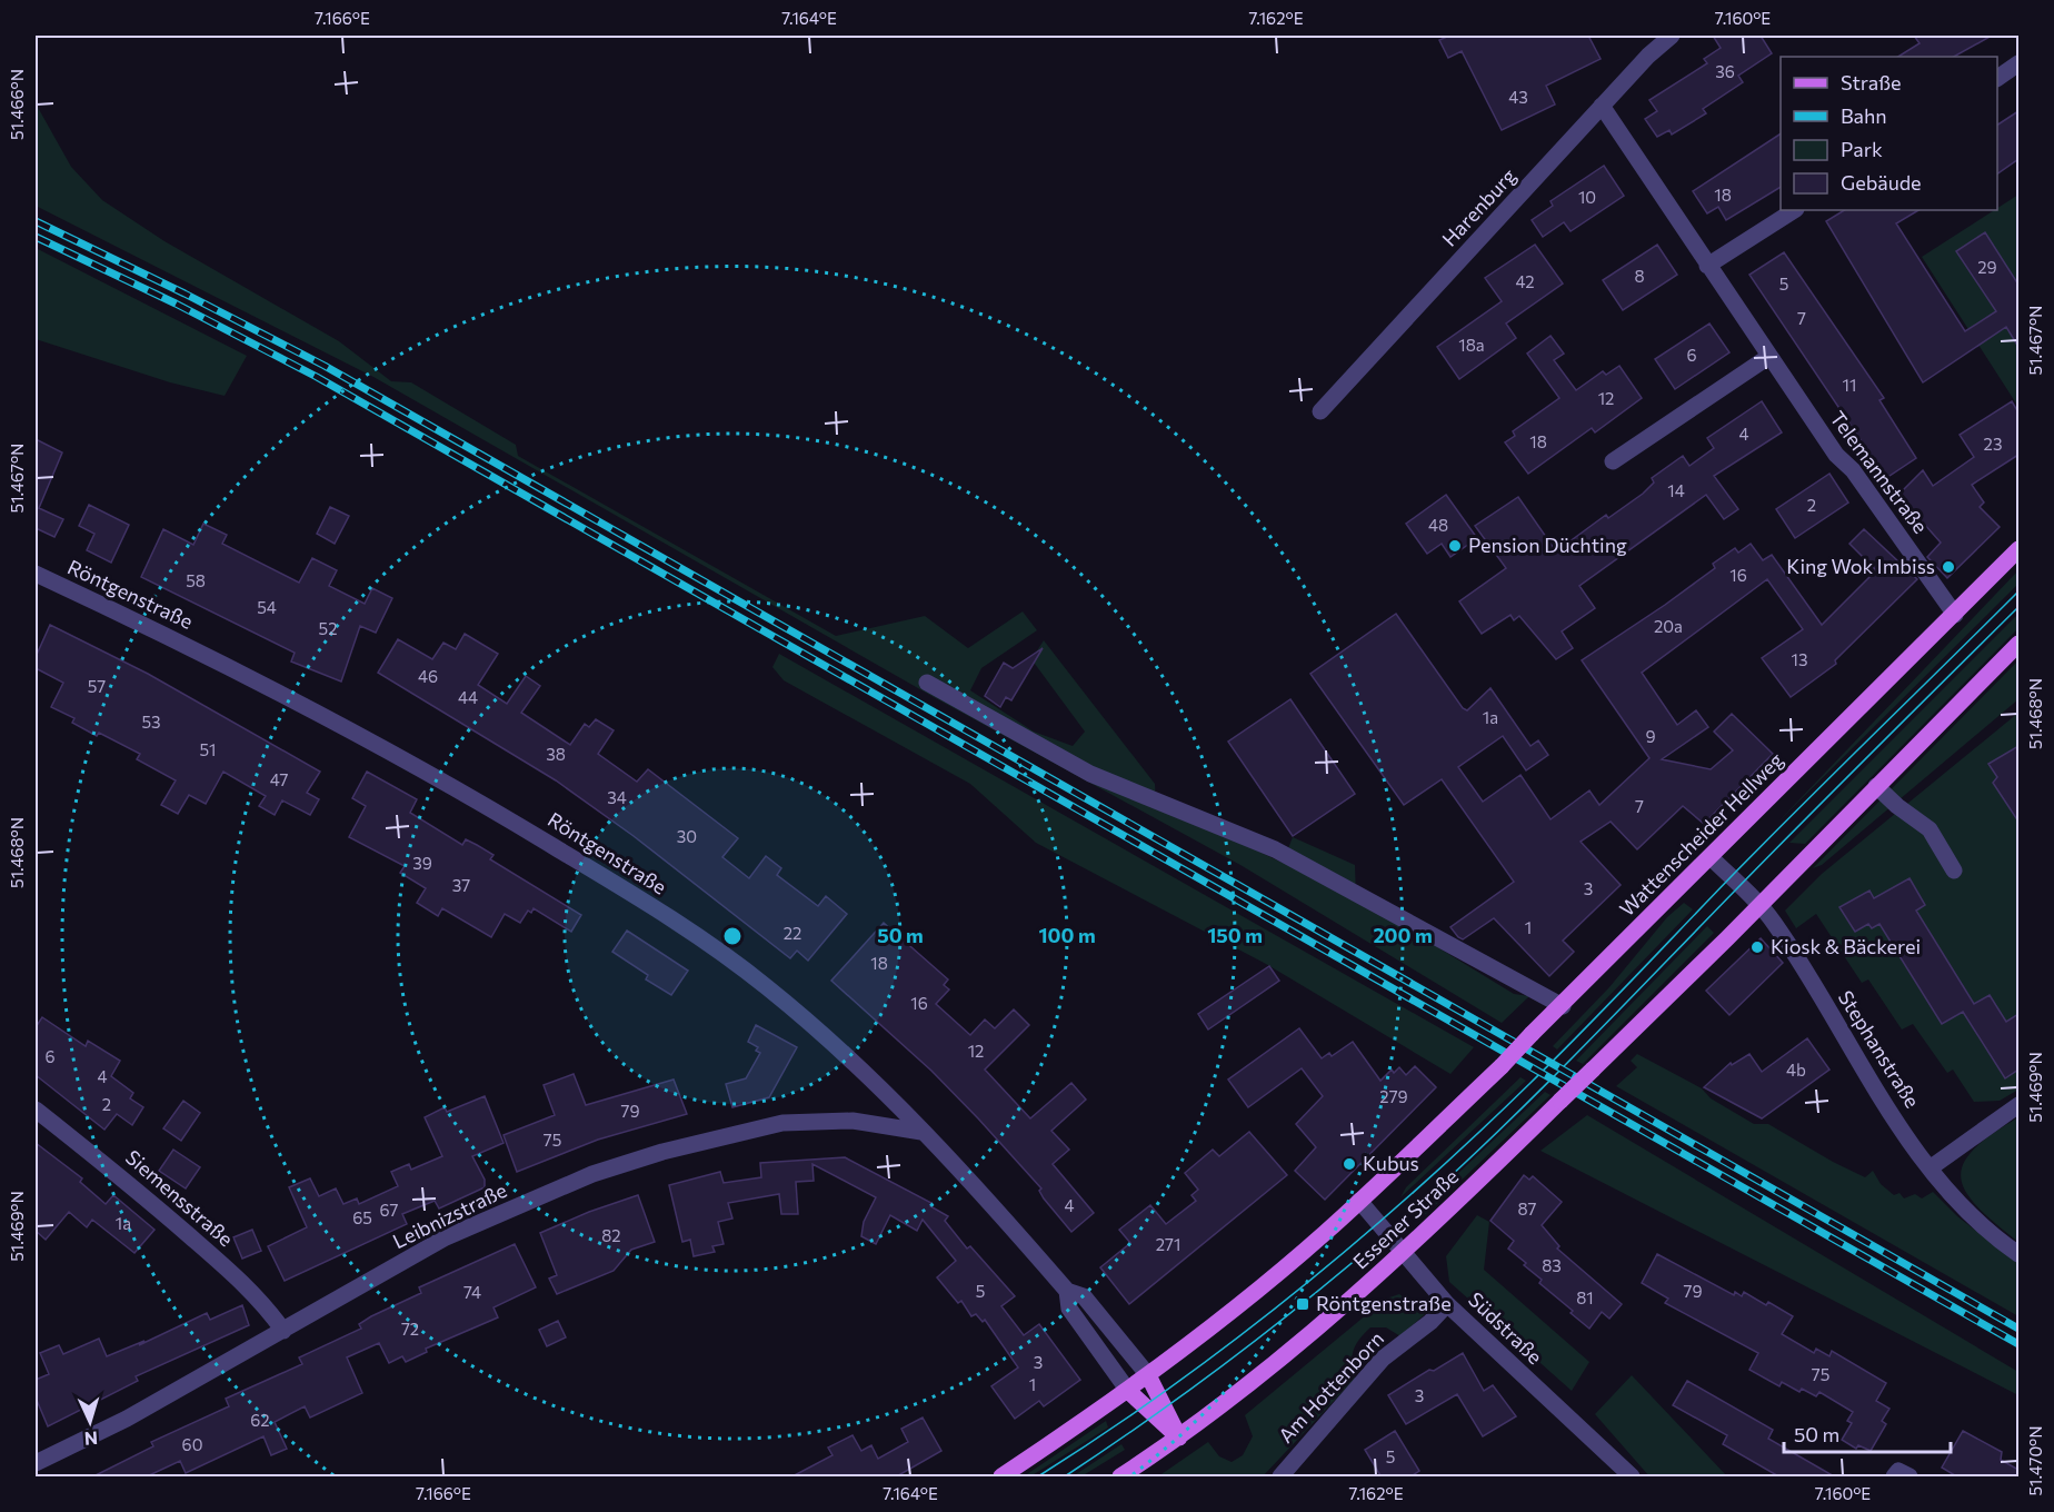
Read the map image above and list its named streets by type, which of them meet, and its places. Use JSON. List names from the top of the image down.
{
  "streets": {
    "main road": ["Wattenscheider Hellweg", "Essener Straße"],
    "street": [
      "Harenburg",
      "Telemannstraße",
      "Röntgenstraße",
      "Stephanstraße",
      "Siemensstraße",
      "Leibnizstraße",
      "Südstraße",
      "Am Hottenborn"
    ]
  },
  "crossings": [
    ["Harenburg", "Telemannstraße"],
    ["Telemannstraße", "Wattenscheider Hellweg"],
    ["Röntgenstraße", "Leibnizstraße"],
    ["Wattenscheider Hellweg", "Stephanstraße"],
    ["Wattenscheider Hellweg", "Südstraße"],
    ["Stephanstraße", "Essener Straße"],
    ["Siemensstraße", "Leibnizstraße"],
    ["Essener Straße", "Südstraße"],
    ["Südstraße", "Am Hottenborn"]
  ],
  "places": {
    "other": [
      "Pension Düchting",
      "King Wok Imbiss",
      "Kiosk & Bäckerei",
      "Kubus"
    ],
    "transit": ["Röntgenstraße"]
  },
  "house_numbers": [
    "36",
    "43",
    "18",
    "10",
    "29",
    "8",
    "42",
    "5",
    "7",
    "18a",
    "6",
    "11",
    "12",
    "4",
    "18",
    "23",
    "14",
    "2",
    "48",
    "16",
    "58",
    "54",
    "20a",
    "52",
    "13",
    "46",
    "57",
    "44",
    "1a",
    "53",
    "9",
    "51",
    "38",
    "47",
    "34",
    "7",
    "30",
    "39",
    "37",
    "3",
    "1",
    "22",
    "18",
    "16",
    "12",
    "6",
    "4b",
    "4",
    "279",
    "2",
    "79",
    "75",
    "4",
    "87",
    "67",
    "65",
    "1a",
    "82",
    "271",
    "83",
    "5",
    "79",
    "74",
    "81",
    "72",
    "3",
    "75",
    "1",
    "3",
    "62",
    "60",
    "5"
  ],
  "legend": [
    "Straße",
    "Bahn",
    "Park",
    "Gebäude"
  ],
  "scale_bar": "50 m",
  "north": "bottom",
  "coordinates": [
    "7.166°E",
    "7.164°E",
    "7.162°E",
    "7.160°E",
    "51.466°N",
    "51.467°N",
    "51.468°N",
    "51.469°N",
    "51.470°N"
  ],
  "rings": [
    "50 m",
    "100 m",
    "150 m",
    "200 m"
  ]
}
